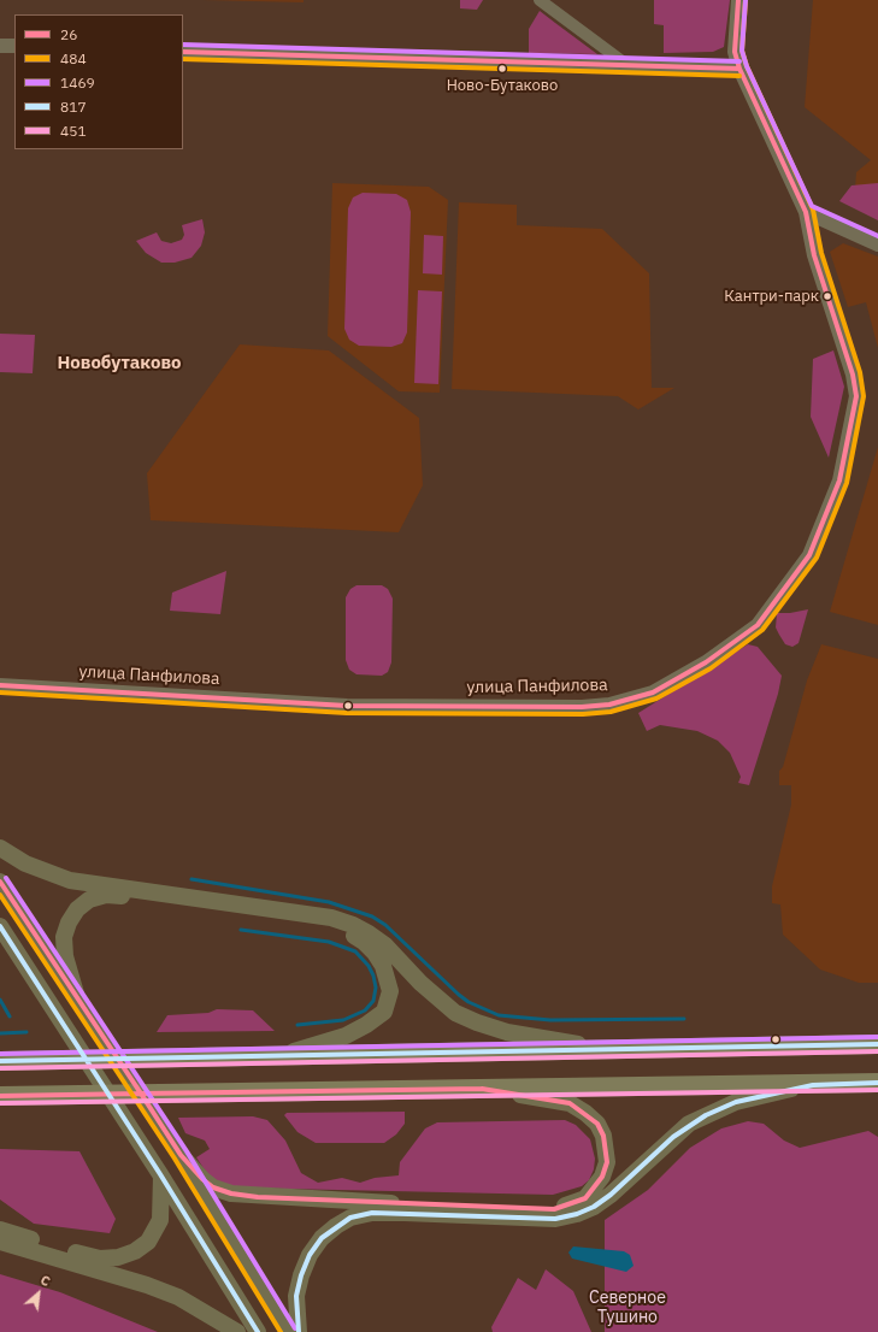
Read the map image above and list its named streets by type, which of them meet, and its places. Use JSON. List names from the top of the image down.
{
  "streets": {
    "street": ["улица Панфилова"]
  },
  "districts": ["Новобутаково"],
  "parks": ["Северное Тушино"],
  "places": ["Ново-Бутаково", "Кантри-парк"],
  "lines": [
    "transit line 26",
    "transit line 484",
    "transit line 1469",
    "transit line 817",
    "transit line 451"
  ],
  "legend": [
    "26",
    "484",
    "1469",
    "817",
    "451"
  ],
  "north": "top right"
}
